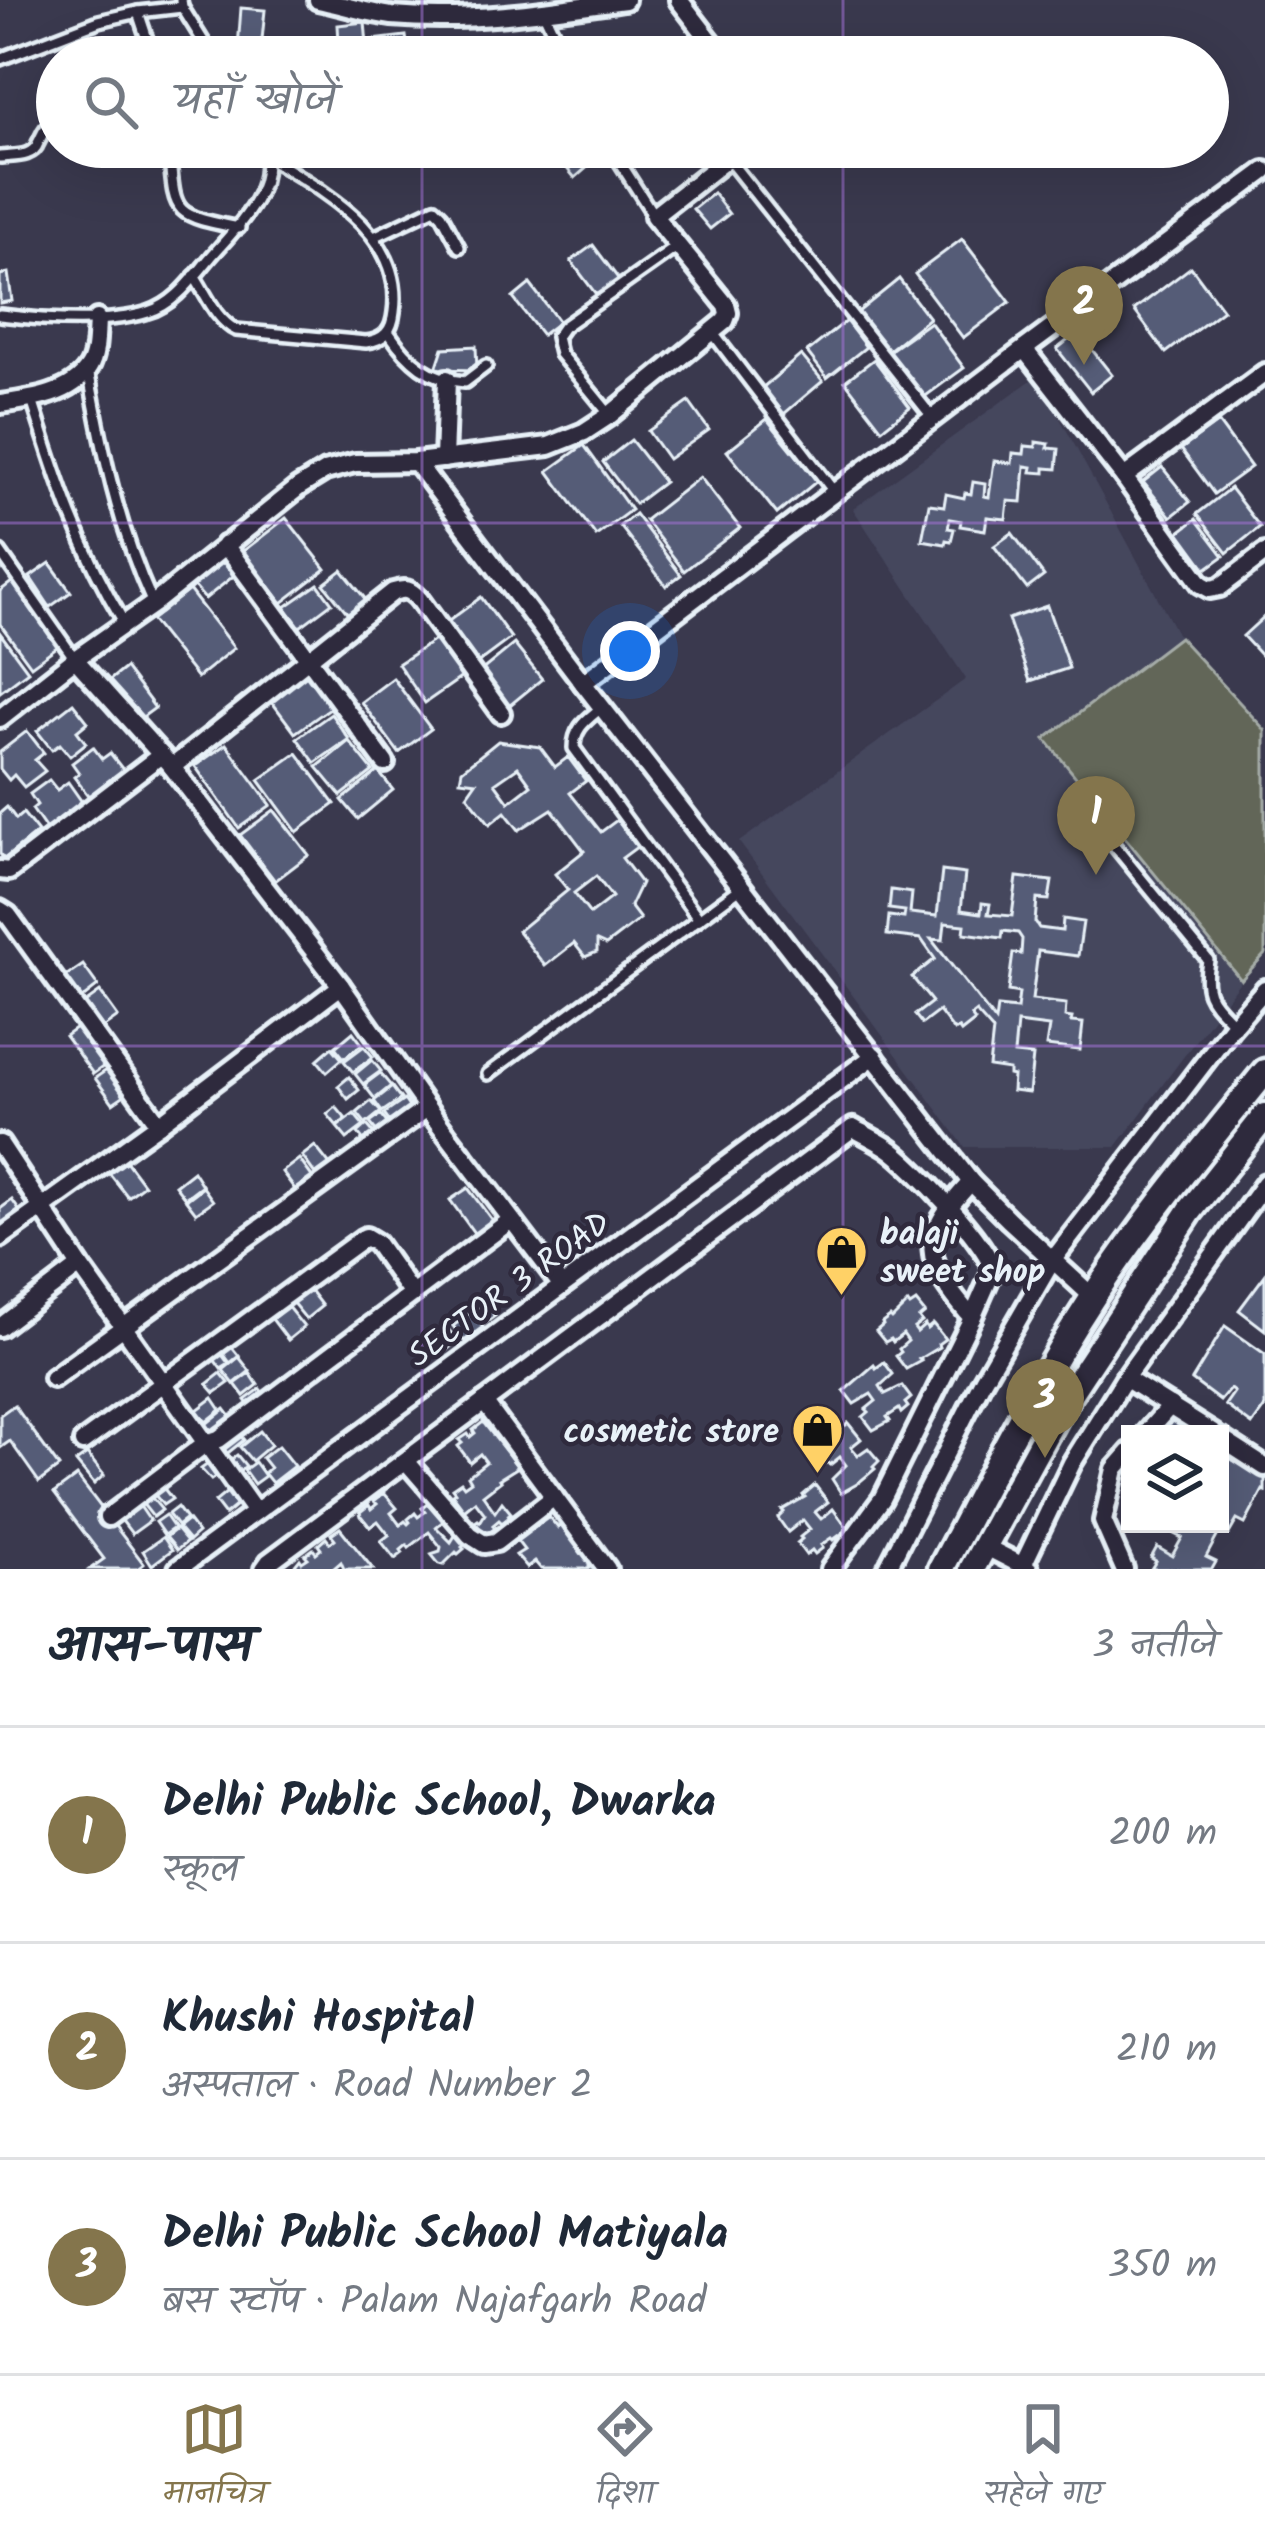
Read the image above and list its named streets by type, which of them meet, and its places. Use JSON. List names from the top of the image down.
{
  "streets": {
    "street": ["SECTOR 3 ROAD"]
  },
  "places": {
    "shop": ["balaji sweet shop", "cosmetic store"]
  },
  "page": {
    "search": "यहाँ खोजें",
    "pins": ["2", "1", "3"],
    "heading": ["आस-पास", "3 नतीजे"],
    "list": [
      {
        "mark": "1",
        "name": "Delhi Public School, Dwarka",
        "note": "स्कूल",
        "value": "200 m"
      },
      {
        "mark": "2",
        "name": "Khushi Hospital",
        "note": "अस्पताल · Road Number 2",
        "value": "210 m"
      },
      {
        "mark": "3",
        "name": "Delhi Public School Matiyala",
        "note": "बस स्टॉप · Palam Najafgarh Road",
        "value": "350 m"
      }
    ],
    "nav": ["मानचित्र", "दिशा", "सहेजे गए"]
  }
}
